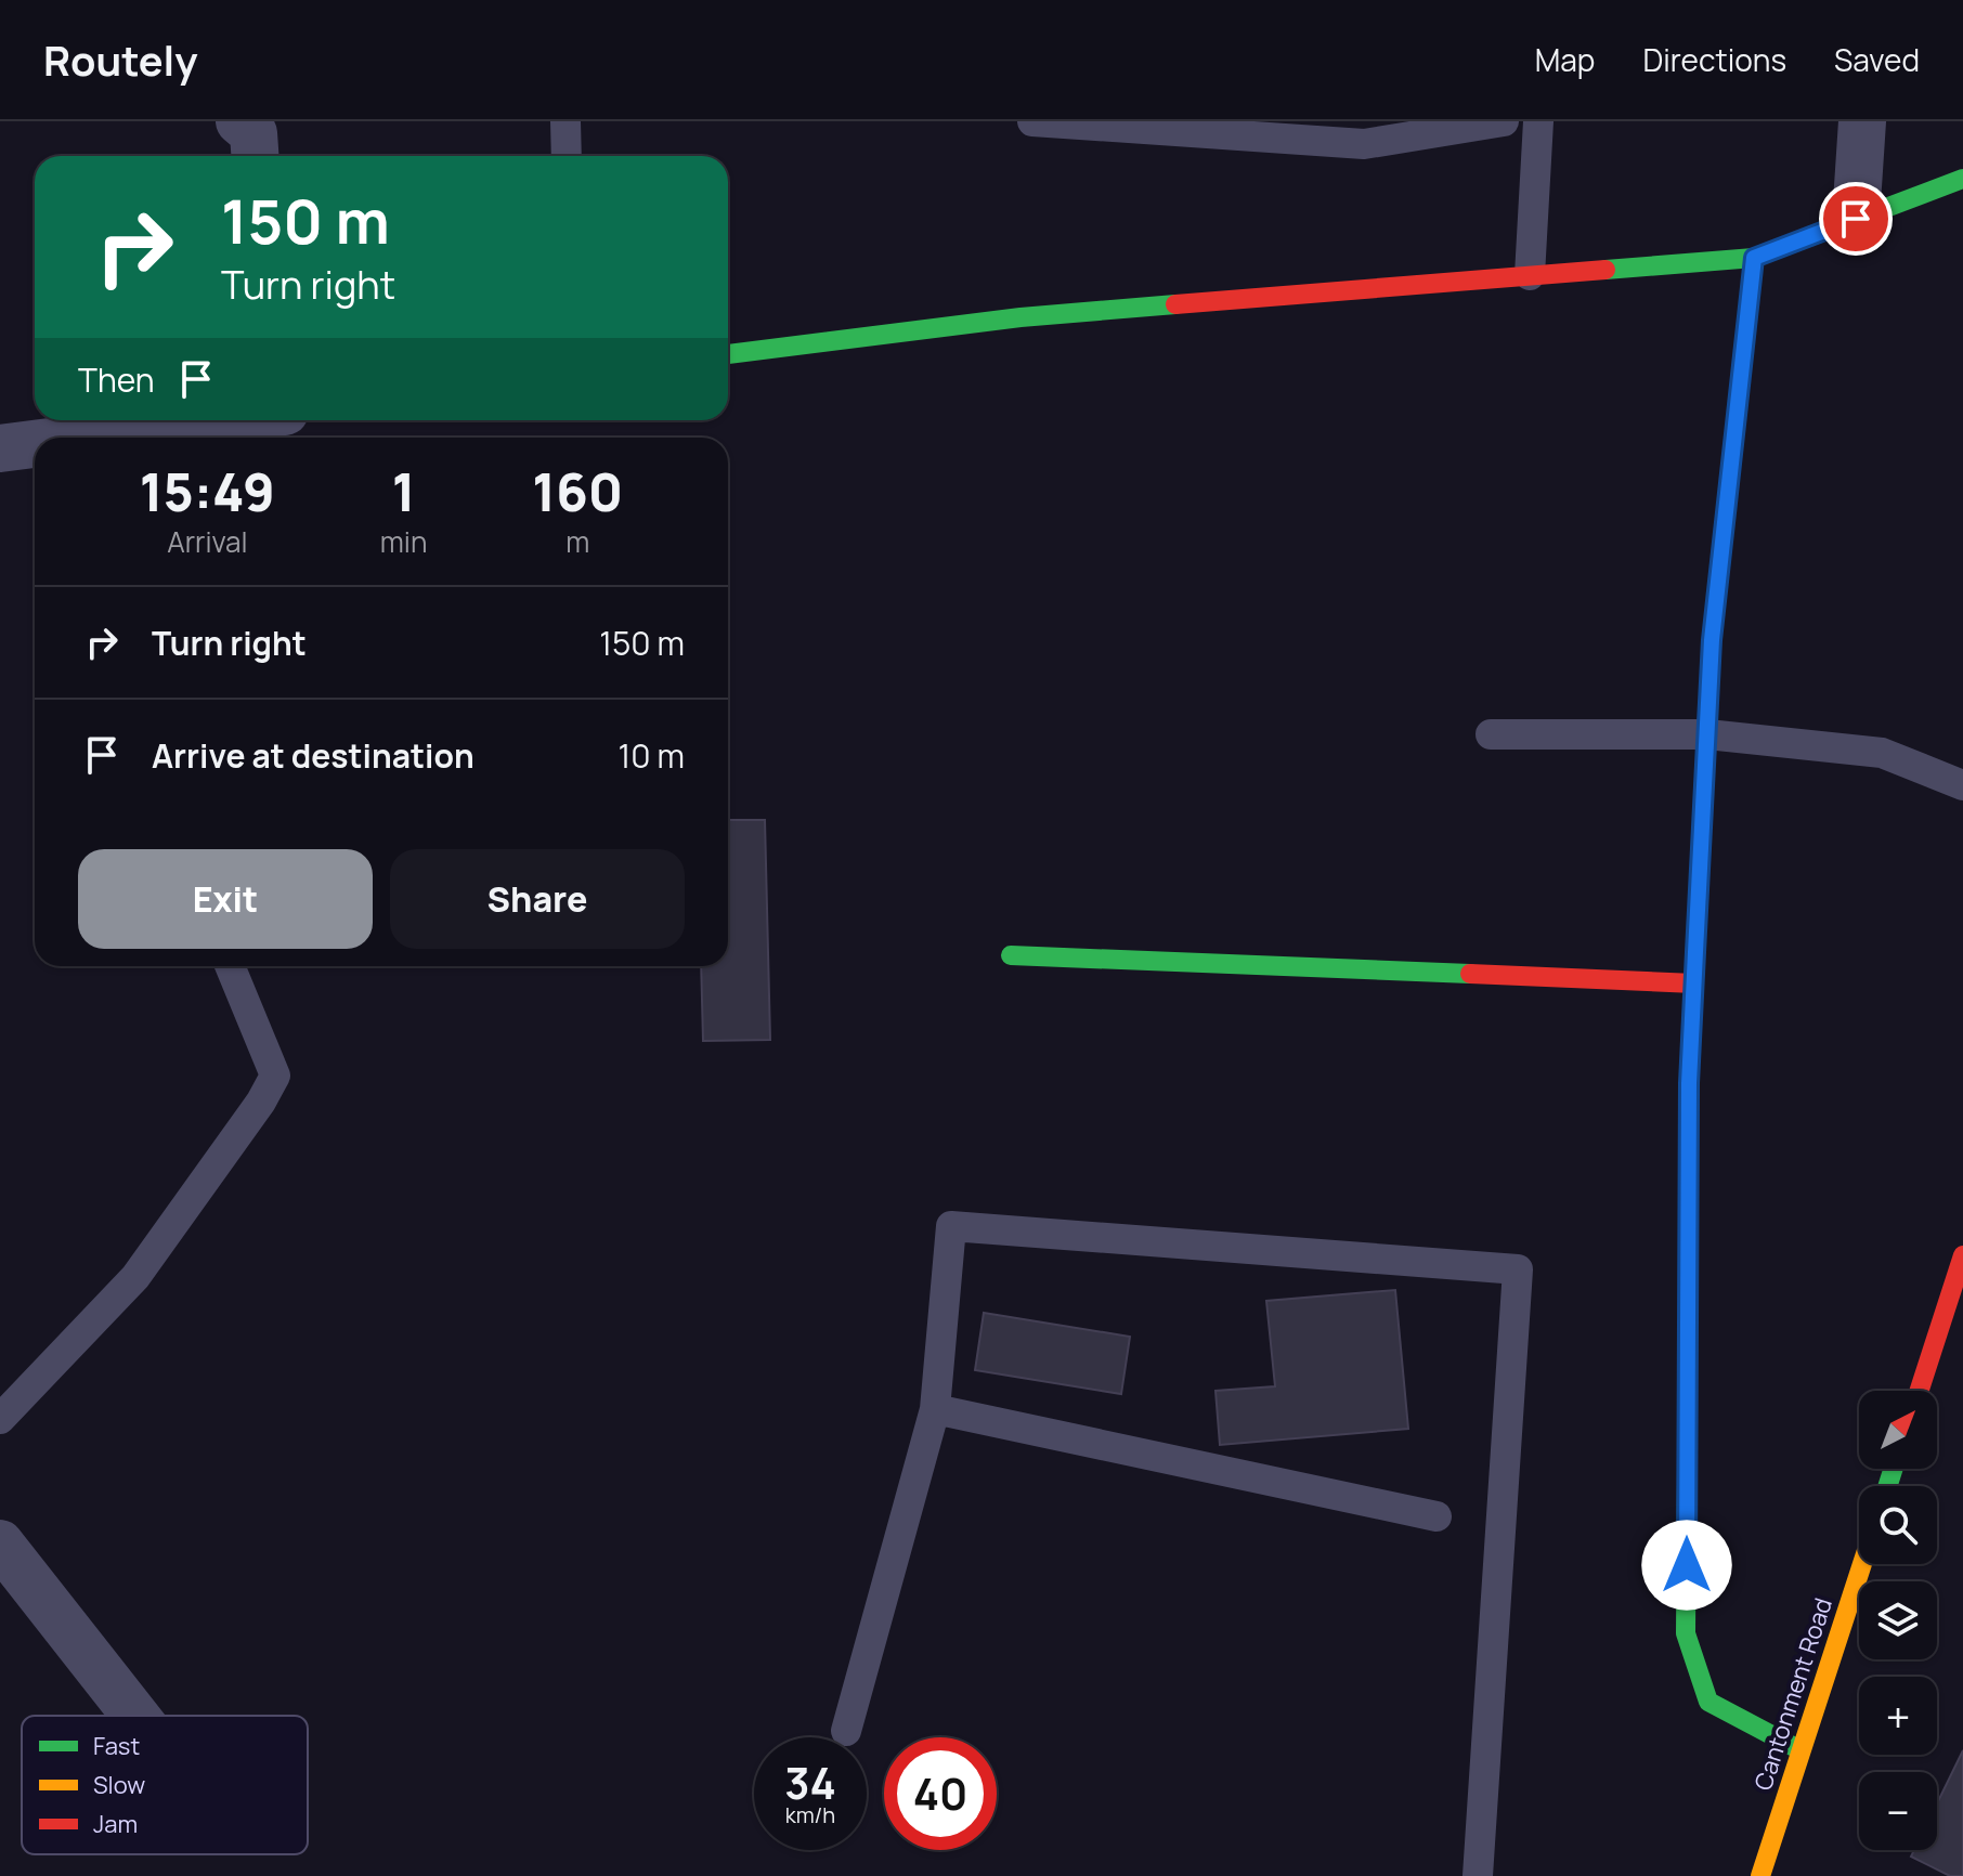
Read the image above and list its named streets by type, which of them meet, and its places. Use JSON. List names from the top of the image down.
{
  "streets": {
    "street": ["Cantonment Road"]
  },
  "legend": ["Fast", "Slow", "Jam"],
  "north": "top right",
  "page": {
    "header": "Routely",
    "nav": ["Map", "Directions", "Saved"],
    "turn": ["150 m", "Turn right"],
    "then": "Then",
    "eta": [
      "15:49",
      "Arrival",
      "1",
      "min",
      "160",
      "m"
    ],
    "list": [
      {
        "name": "Turn right",
        "value": "150 m"
      },
      {
        "name": "Arrive at destination",
        "value": "10 m"
      }
    ],
    "buttons": ["Exit", "Share"],
    "map_buttons": ["+", "−"],
    "speed": "34 km/h",
    "limit": "40"
  }
}
